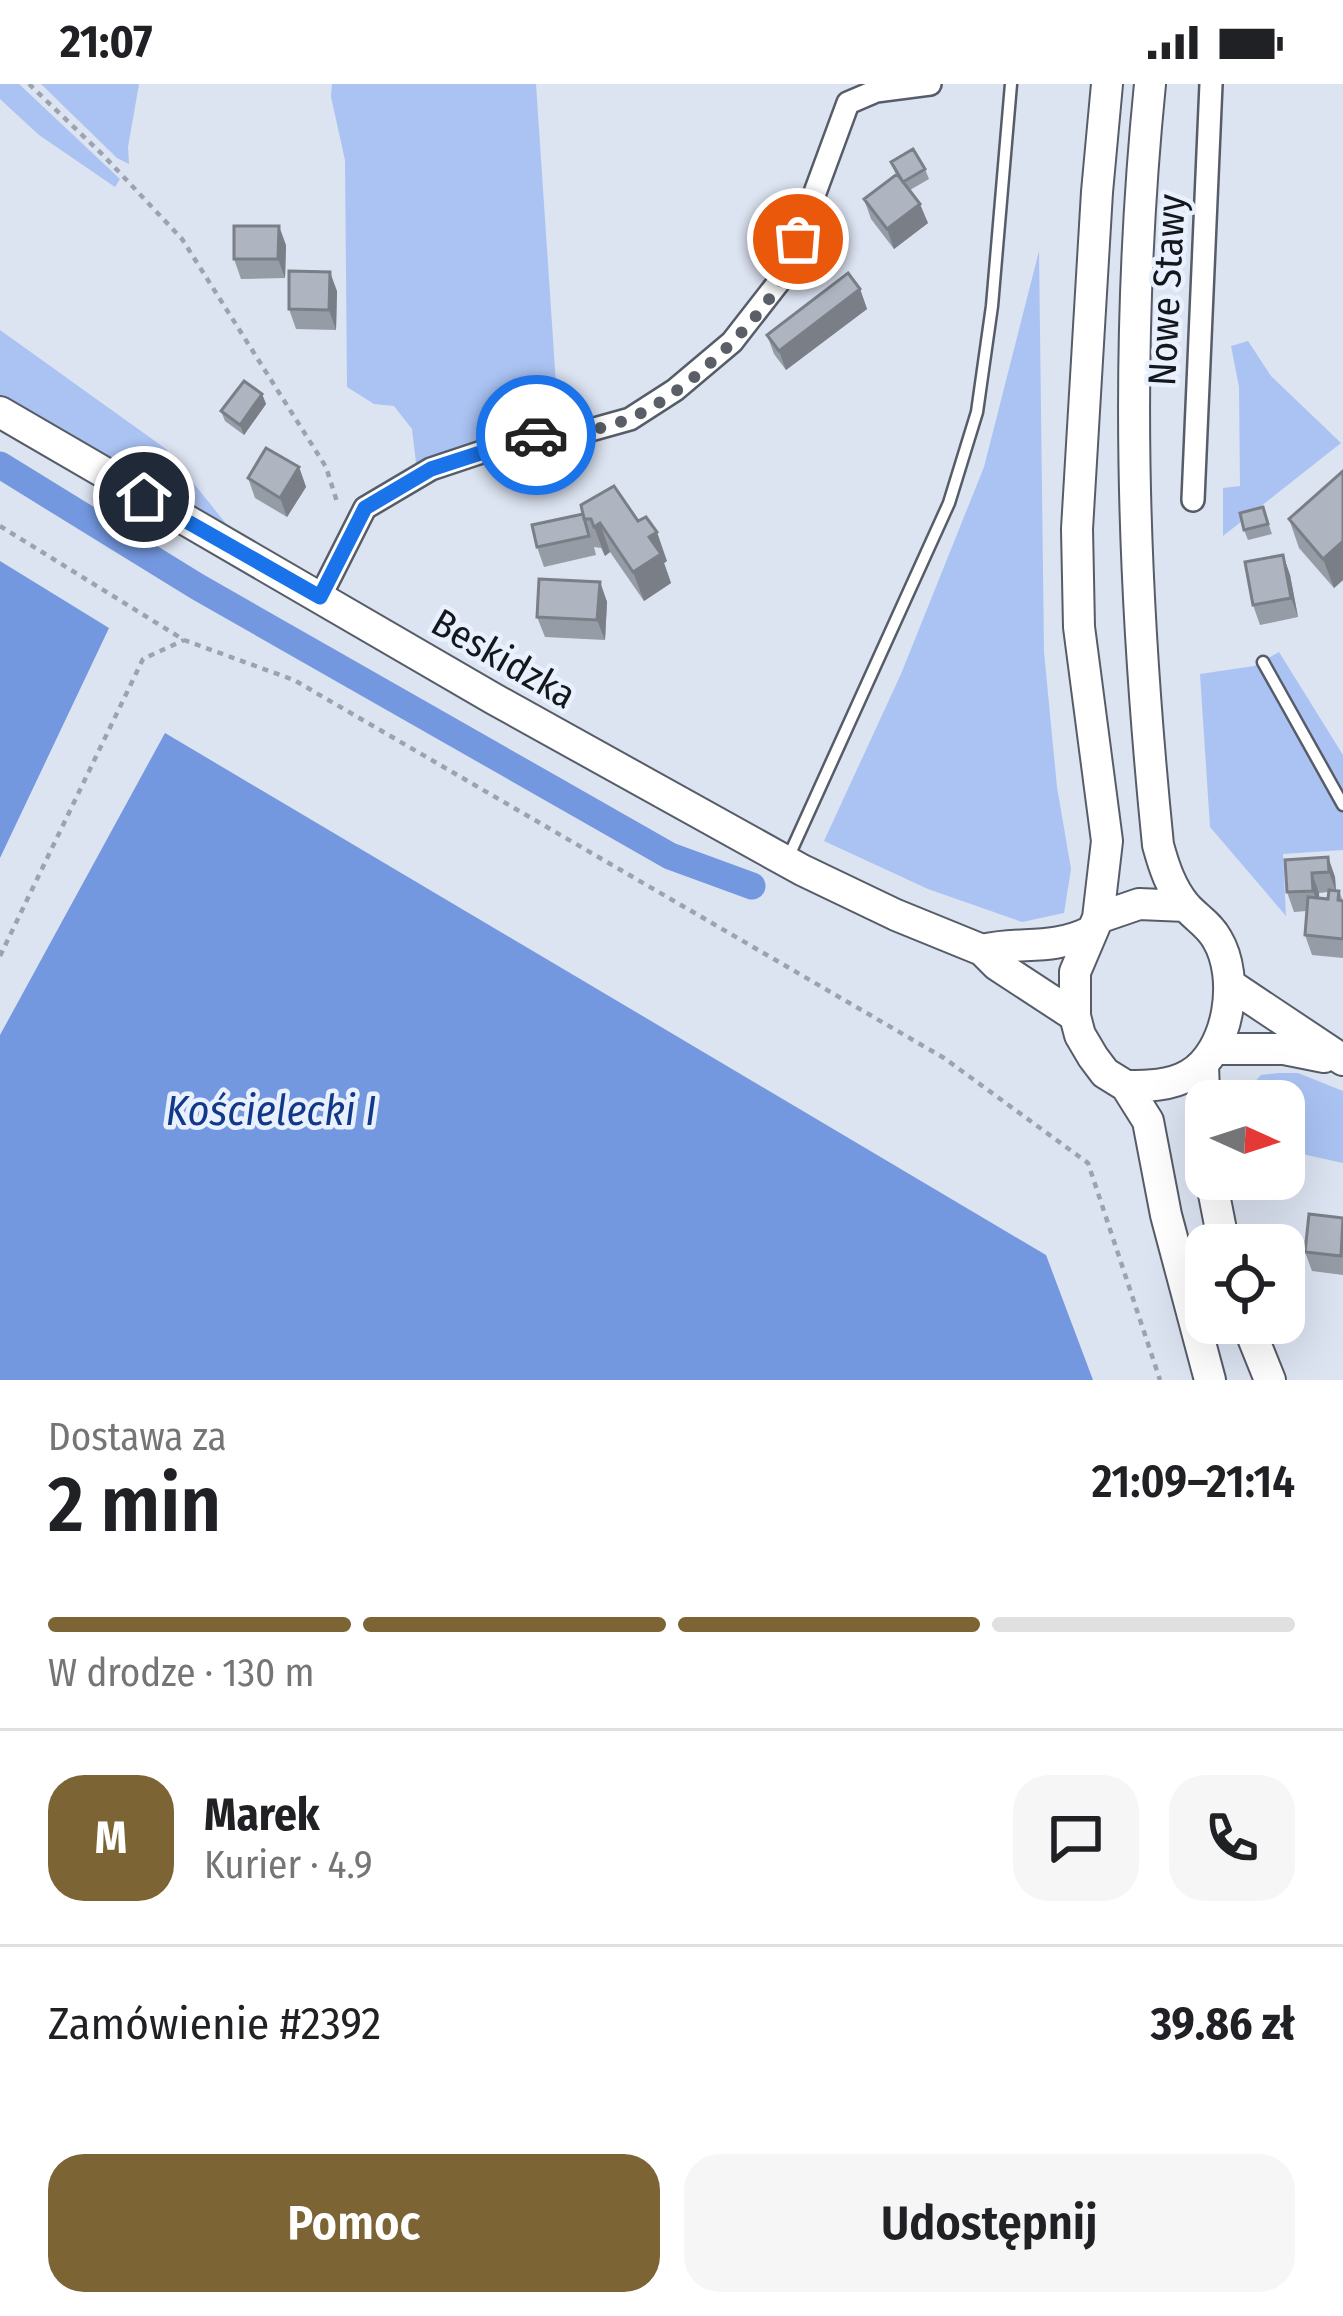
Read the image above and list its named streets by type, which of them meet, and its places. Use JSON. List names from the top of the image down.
{
  "streets": {
    "main road": ["Beskidzka"],
    "street": ["Nowe Stawy"]
  },
  "water": ["Kościelecki I"],
  "north": "right",
  "page": {
    "status": "21:07",
    "heading": ["2 min", "Dostawa za", "21:09–21:14"],
    "panel": [
      "Marek",
      "Kurier · 4.9",
      "Zamówienie #2392",
      "39.86 zł"
    ],
    "bar": "W drodze · 130 m",
    "round": "M",
    "buttons": ["Pomoc", "Udostępnij"]
  }
}
